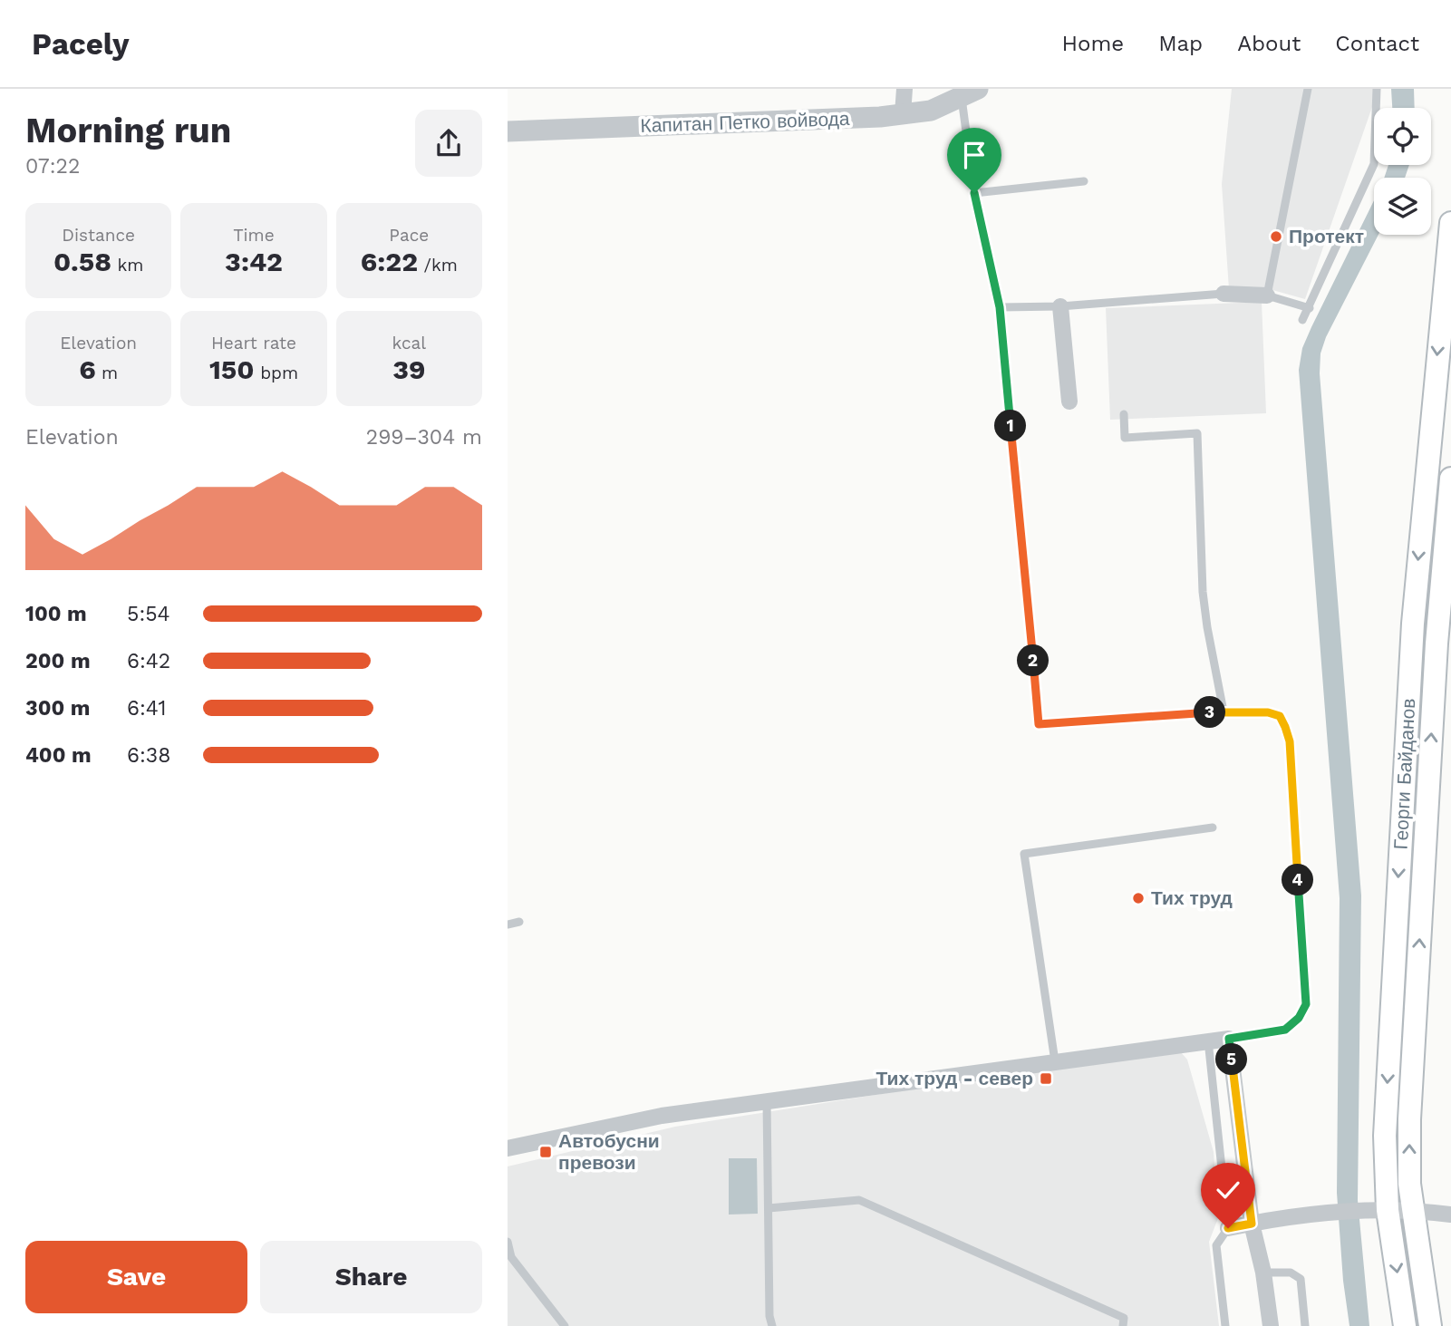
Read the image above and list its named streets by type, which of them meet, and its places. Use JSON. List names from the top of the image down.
{
  "streets": {
    "main road": ["Георги Байданов"],
    "street": ["Капитан Петко войвода"]
  },
  "places": {
    "other": ["Протект", "Тих труд"],
    "transit": ["Тих труд - север", "Автобусни превози"]
  },
  "page": {
    "header": "Pacely",
    "nav": [
      "Home",
      "Map",
      "About",
      "Contact"
    ],
    "heading": ["Morning run", "07:22"],
    "stats": [
      ["Distance", "0.58 km"],
      ["Time", "3:42"],
      ["Pace", "6:22 /km"],
      ["Elevation", "6 m"],
      ["Heart rate", "150 bpm"],
      ["kcal", "39"]
    ],
    "pins": [
      "1",
      "2",
      "3",
      "4",
      "5"
    ],
    "chart": ["Elevation", "299–304 m"],
    "list": [
      {
        "name": "100 m",
        "note": "5:54"
      },
      {
        "name": "200 m",
        "note": "6:42"
      },
      {
        "name": "300 m",
        "note": "6:41"
      },
      {
        "name": "400 m",
        "note": "6:38"
      }
    ],
    "buttons": ["Save", "Share"]
  }
}
